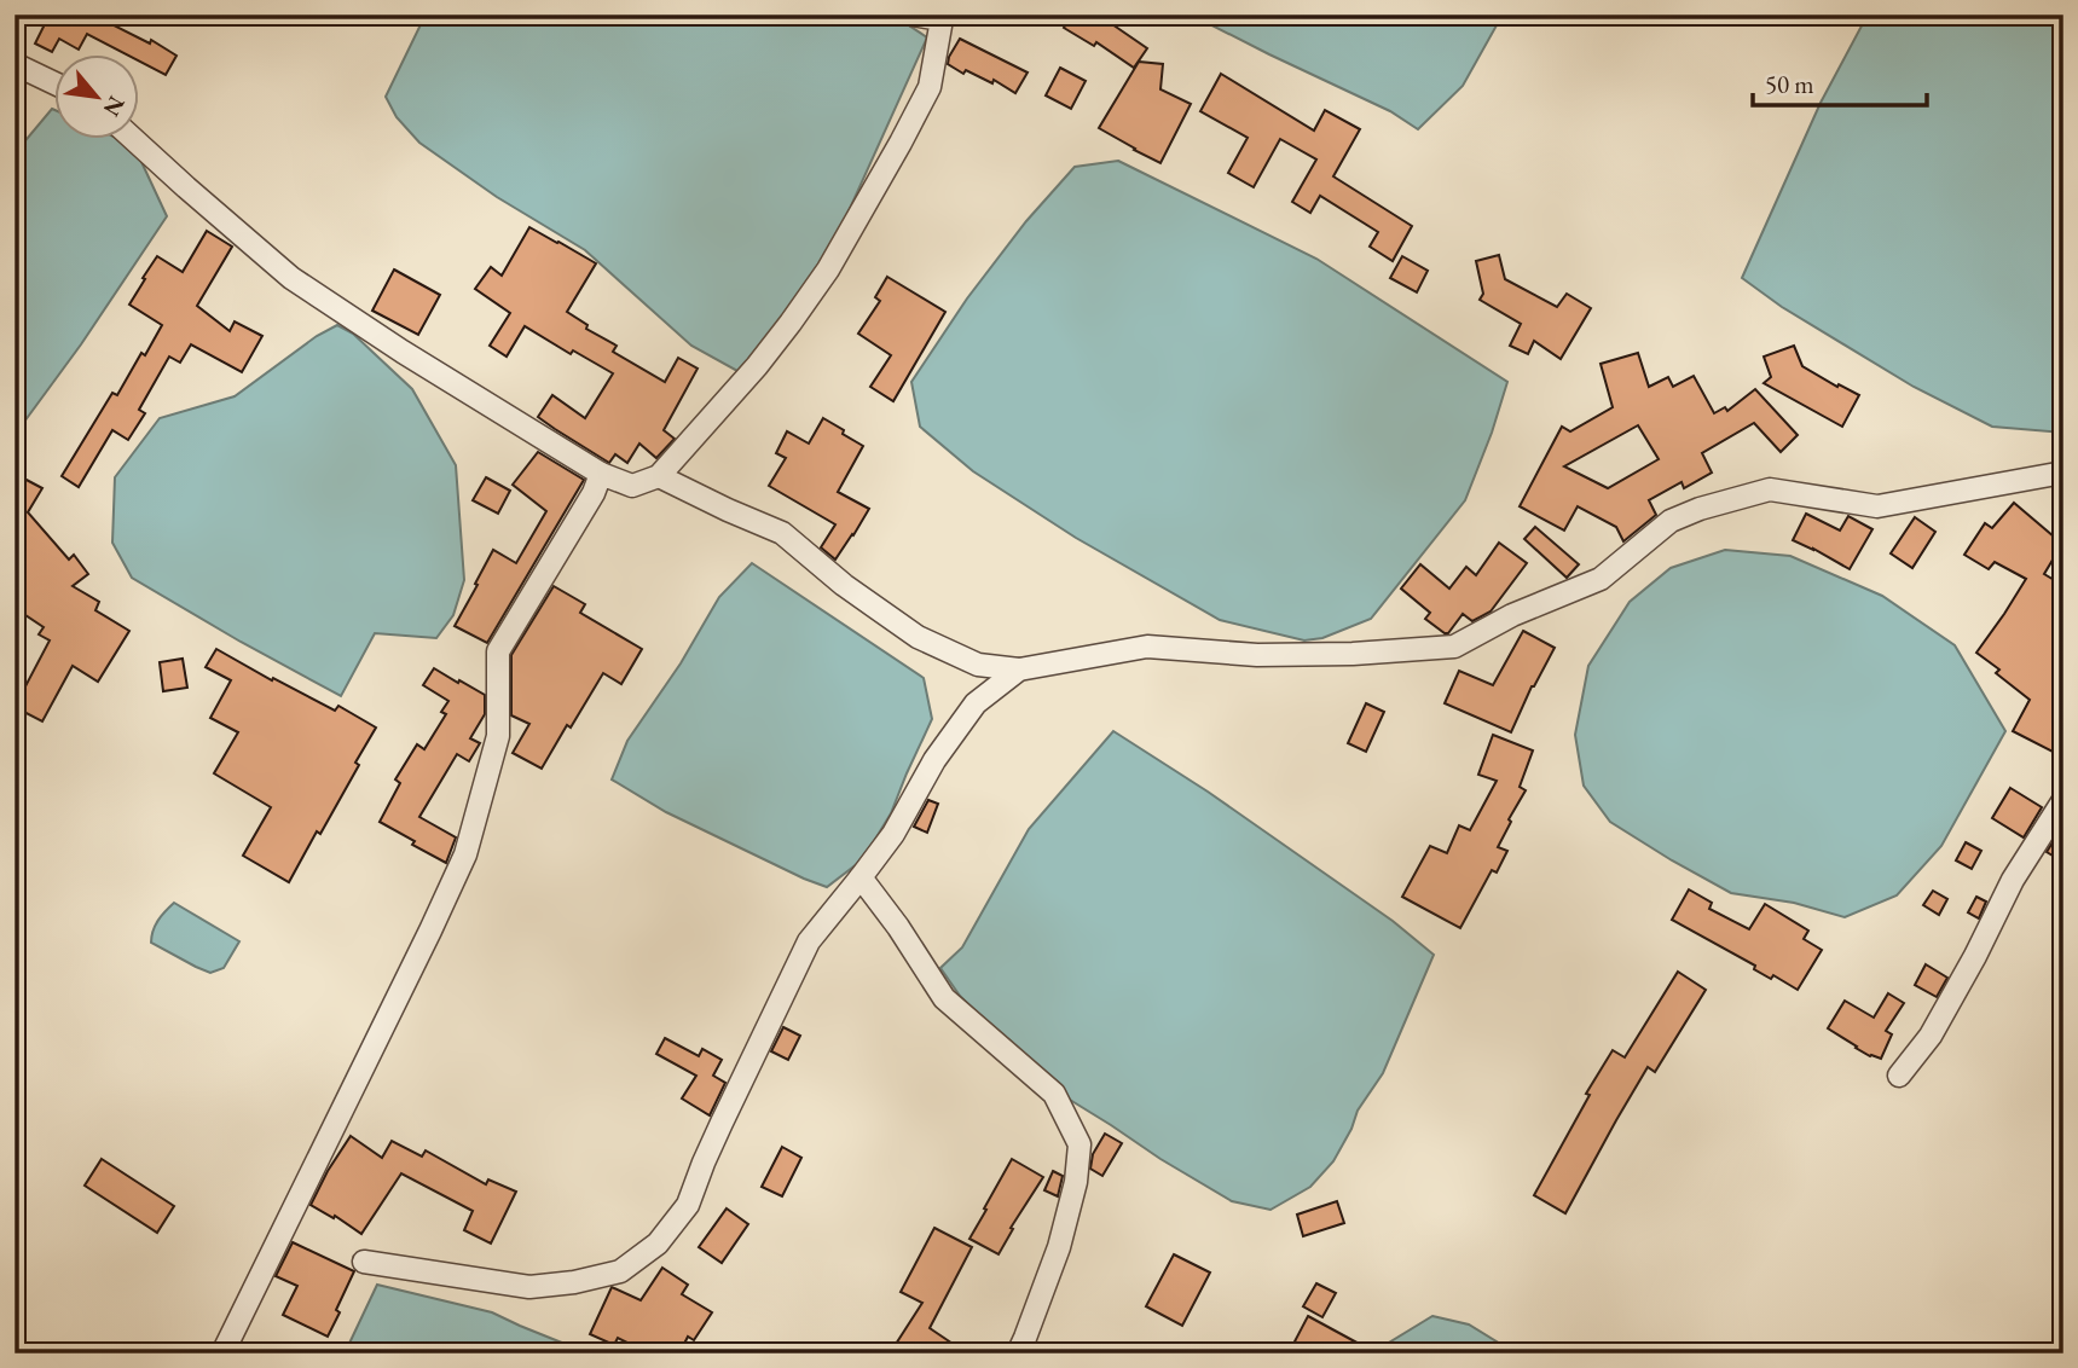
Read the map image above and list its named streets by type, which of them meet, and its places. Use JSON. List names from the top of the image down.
{
  "scale_bar": "50 m",
  "north": "bottom right"
}
